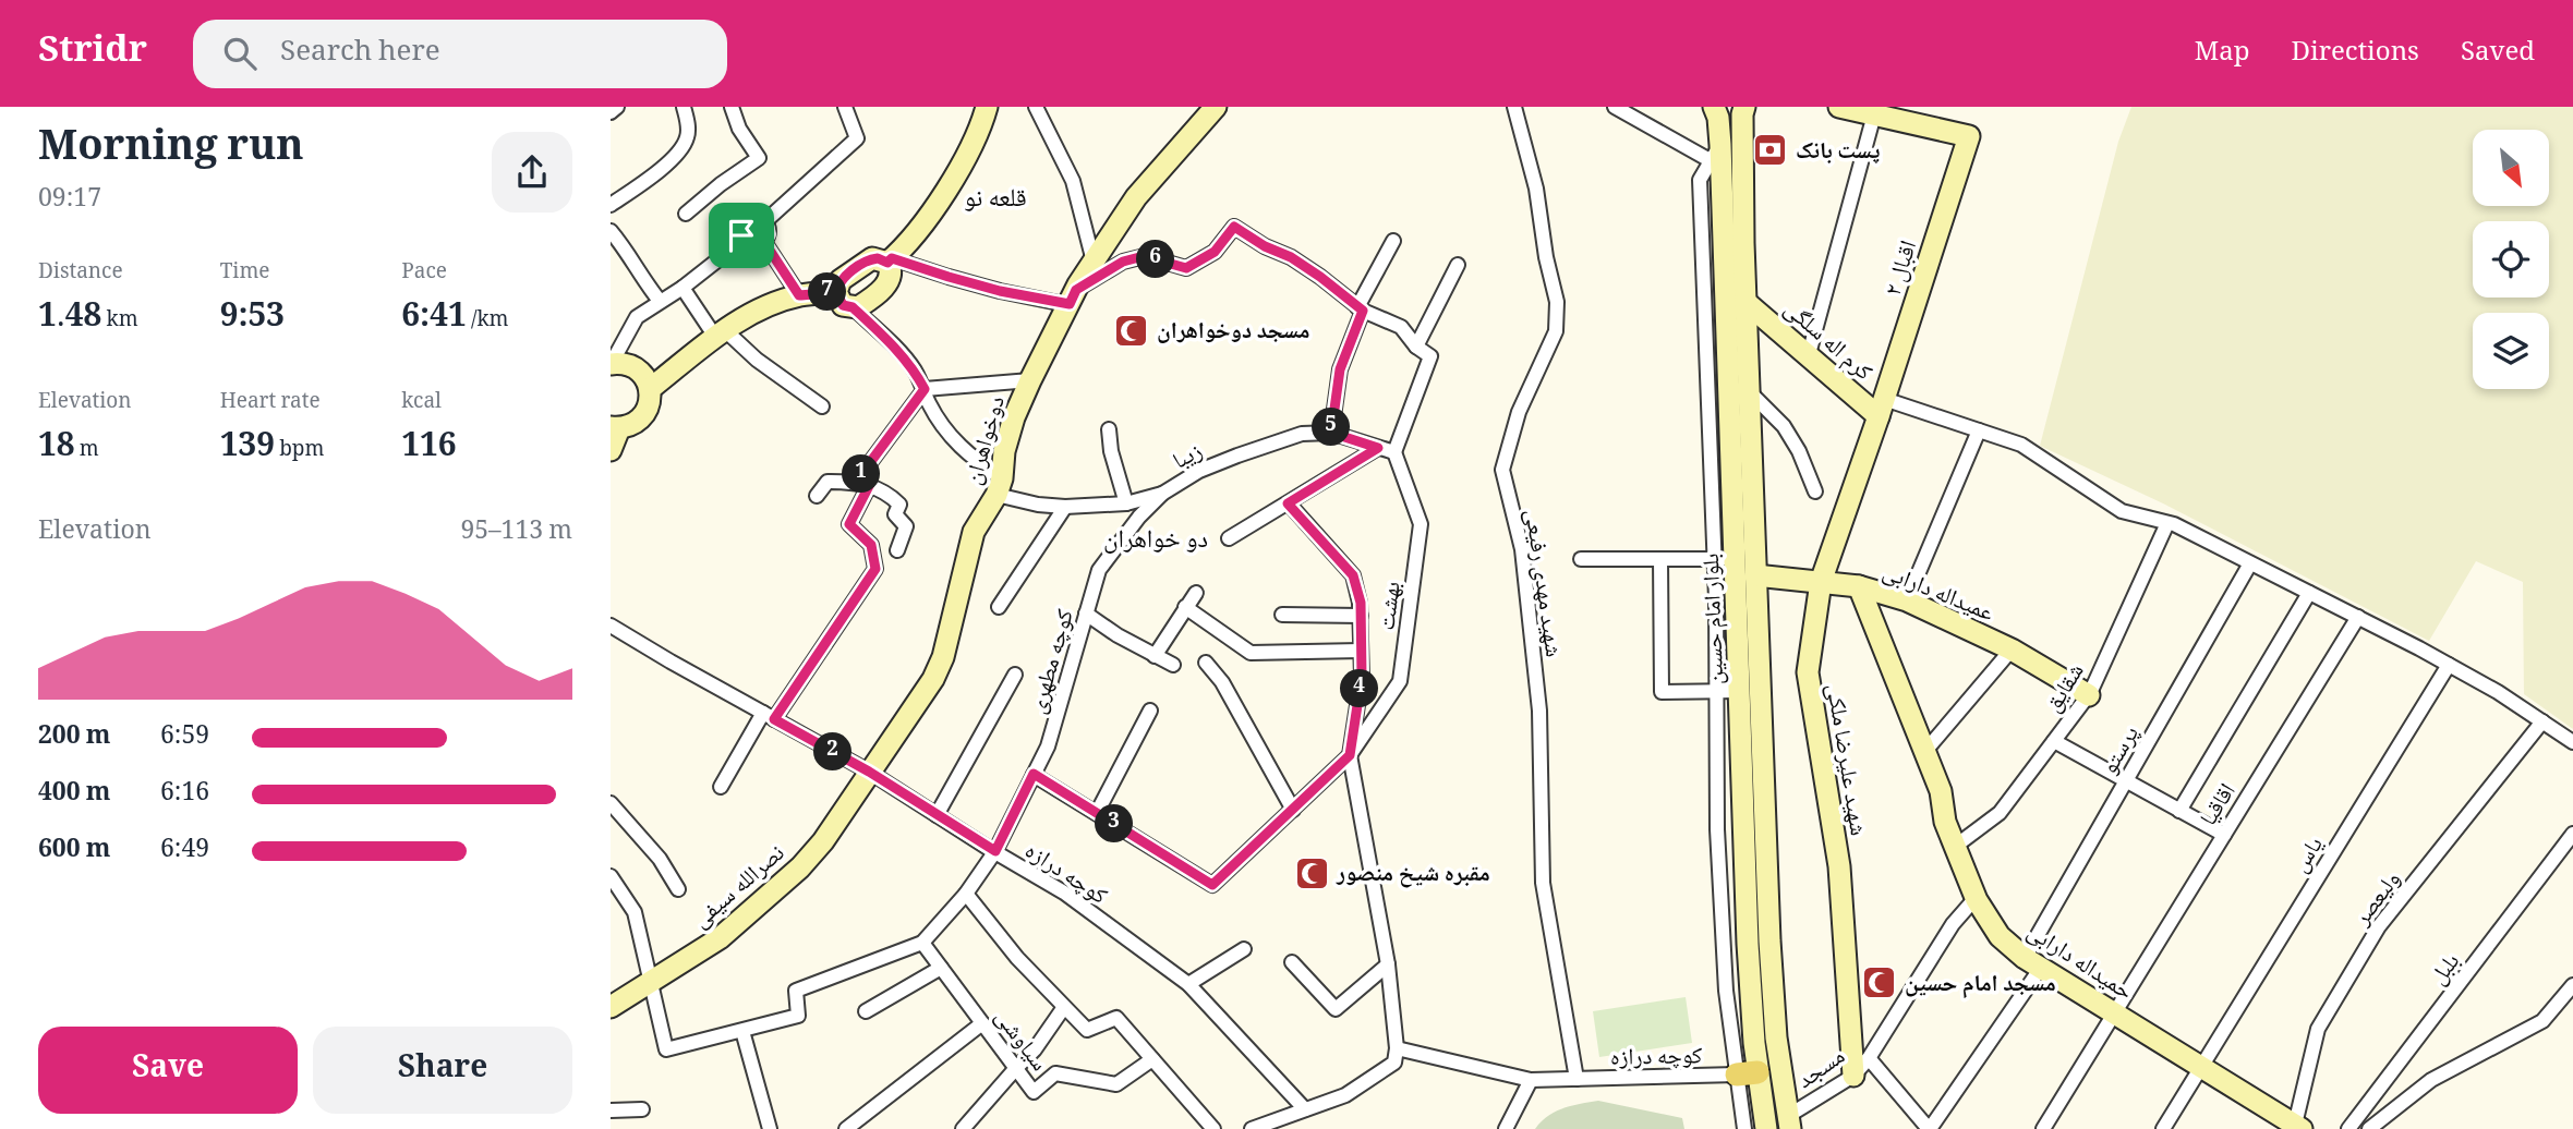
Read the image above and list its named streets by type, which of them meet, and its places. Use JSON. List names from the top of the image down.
{
  "streets": {
    "street": [
      "اقبال ۲",
      "کرم اله سلگی",
      "دوخواهران",
      "زیبا",
      "شهید مهدی رفیعی",
      "عمیداله دارابی",
      "بهشت",
      "بلوار امام حسین",
      "کوچه مطهری",
      "شقایق",
      "پرستو",
      "شهید علیرضا ملکی",
      "اقاقیا",
      "یاس",
      "کوچه درازه",
      "نصرالله سیفی",
      "ولیعصر",
      "حمیداله دارابی",
      "بلبل",
      "سیاوشی",
      "مسجد"
    ]
  },
  "crossings": [
    ["اقبال ۲", "کرم اله سلگی"],
    ["اقبال ۲", "شهید علیرضا ملکی"],
    ["کرم اله سلگی", "بلوار امام حسین"],
    ["کرم اله سلگی", "شهید علیرضا ملکی"],
    ["دوخواهران", "زیبا"],
    ["دوخواهران", "کوچه درازه"],
    ["دوخواهران", "نصرالله سیفی"],
    ["زیبا", "بهشت"],
    ["زیبا", "کوچه مطهری"],
    ["شهید مهدی رفیعی", "کوچه درازه"],
    ["عمیداله دارابی", "بلوار امام حسین"],
    ["عمیداله دارابی", "شقایق"],
    ["عمیداله دارابی", "شهید علیرضا ملکی"],
    ["عمیداله دارابی", "حمیداله دارابی"],
    ["بلوار امام حسین", "کوچه درازه"],
    ["بلوار امام حسین", "مسجد"],
    ["کوچه مطهری", "کوچه درازه"],
    ["کوچه مطهری", "سیاوشی"],
    ["شقایق", "حمیداله دارابی"],
    ["پرستو", "حمیداله دارابی"],
    ["شهید علیرضا ملکی", "مسجد"],
    ["اقاقیا", "حمیداله دارابی"],
    ["یاس", "حمیداله دارابی"],
    ["کوچه درازه", "نصرالله سیفی"],
    ["ولیعصر", "حمیداله دارابی"],
    ["حمیداله دارابی", "مسجد"]
  ],
  "districts": ["قلعه نو", "دو خواهران"],
  "places": {
    "bank": ["پست بانک"],
    "mosque": ["مسجد دوخواهران", "مقبره شیخ منصور", "مسجد امام حسین"]
  },
  "north": "bottom right",
  "page": {
    "header": "Stridr",
    "search": "Search here",
    "nav": ["Map", "Directions", "Saved"],
    "heading": ["Morning run", "09:17"],
    "stats": [
      ["Distance", "1.48 km"],
      ["Time", "9:53"],
      ["Pace", "6:41 /km"],
      ["Elevation", "18 m"],
      ["Heart rate", "139 bpm"],
      ["kcal", "116"]
    ],
    "pins": [
      "6",
      "7",
      "5",
      "1",
      "4",
      "2",
      "3"
    ],
    "chart": ["Elevation", "95–113 m"],
    "list": [
      {
        "name": "200 m",
        "note": "6:59"
      },
      {
        "name": "400 m",
        "note": "6:16"
      },
      {
        "name": "600 m",
        "note": "6:49"
      }
    ],
    "buttons": ["Save", "Share"]
  }
}
